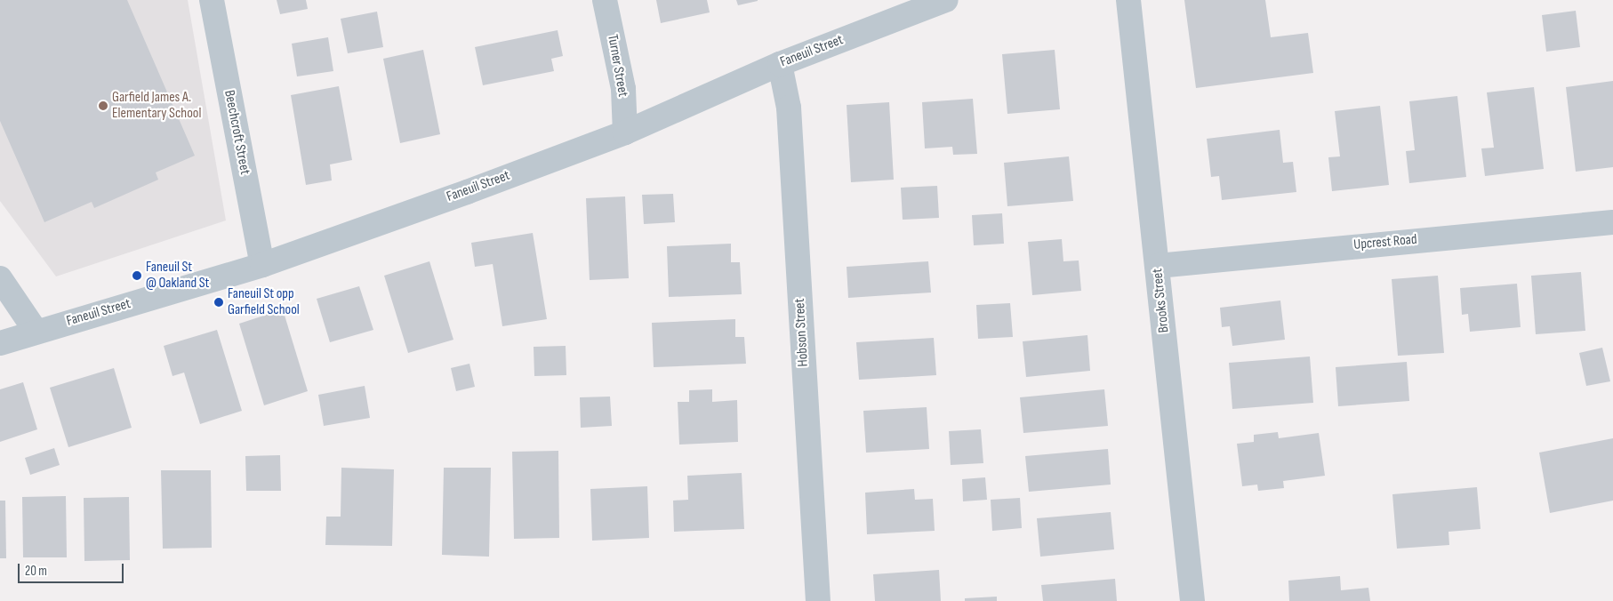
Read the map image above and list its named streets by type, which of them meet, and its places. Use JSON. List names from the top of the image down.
{
  "streets": {
    "street": [
      "Faneuil Street",
      "Turner Street",
      "Beechcroft Street",
      "Upcrest Road",
      "Brooks Street",
      "Hobson Street"
    ]
  },
  "crossings": [
    ["Faneuil Street", "Turner Street"],
    ["Faneuil Street", "Beechcroft Street"],
    ["Faneuil Street", "Hobson Street"],
    ["Upcrest Road", "Brooks Street"]
  ],
  "places": ["Garfield James A. Elementary School", "Faneuil St @ Oakland St", "Faneuil St opp Garfield School"],
  "scale_bar": "20 m"
}
